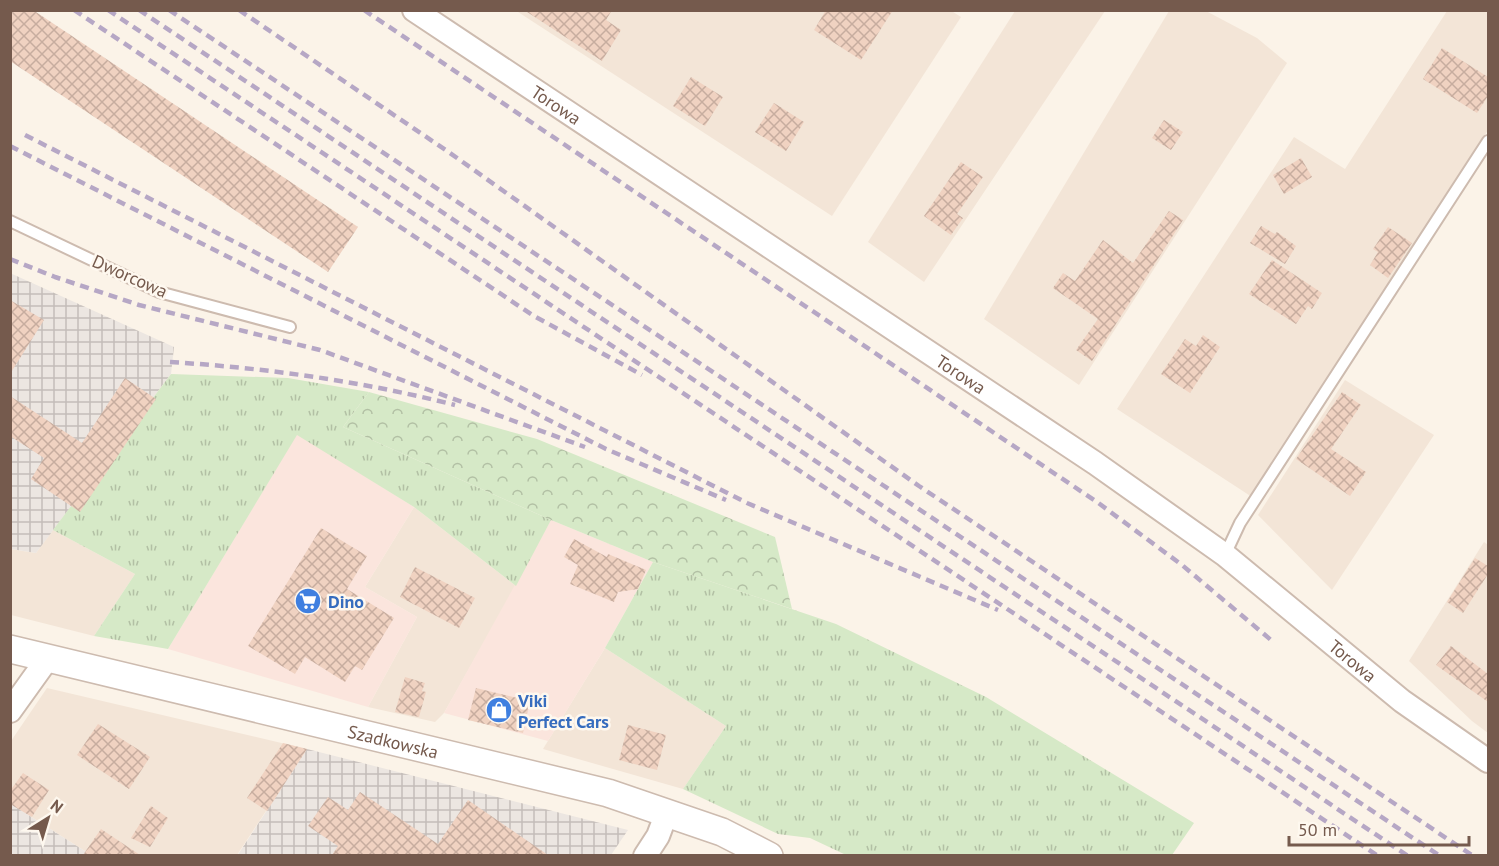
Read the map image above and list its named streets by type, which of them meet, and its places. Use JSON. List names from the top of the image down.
{
  "streets": {
    "street": ["Torowa", "Szadkowska"],
    "lane": ["Dworcowa"]
  },
  "places": {
    "supermarket": ["Dino"],
    "shop": ["Viki Perfect Cars"]
  },
  "scale_bar": "50 m",
  "north": "top right"
}
